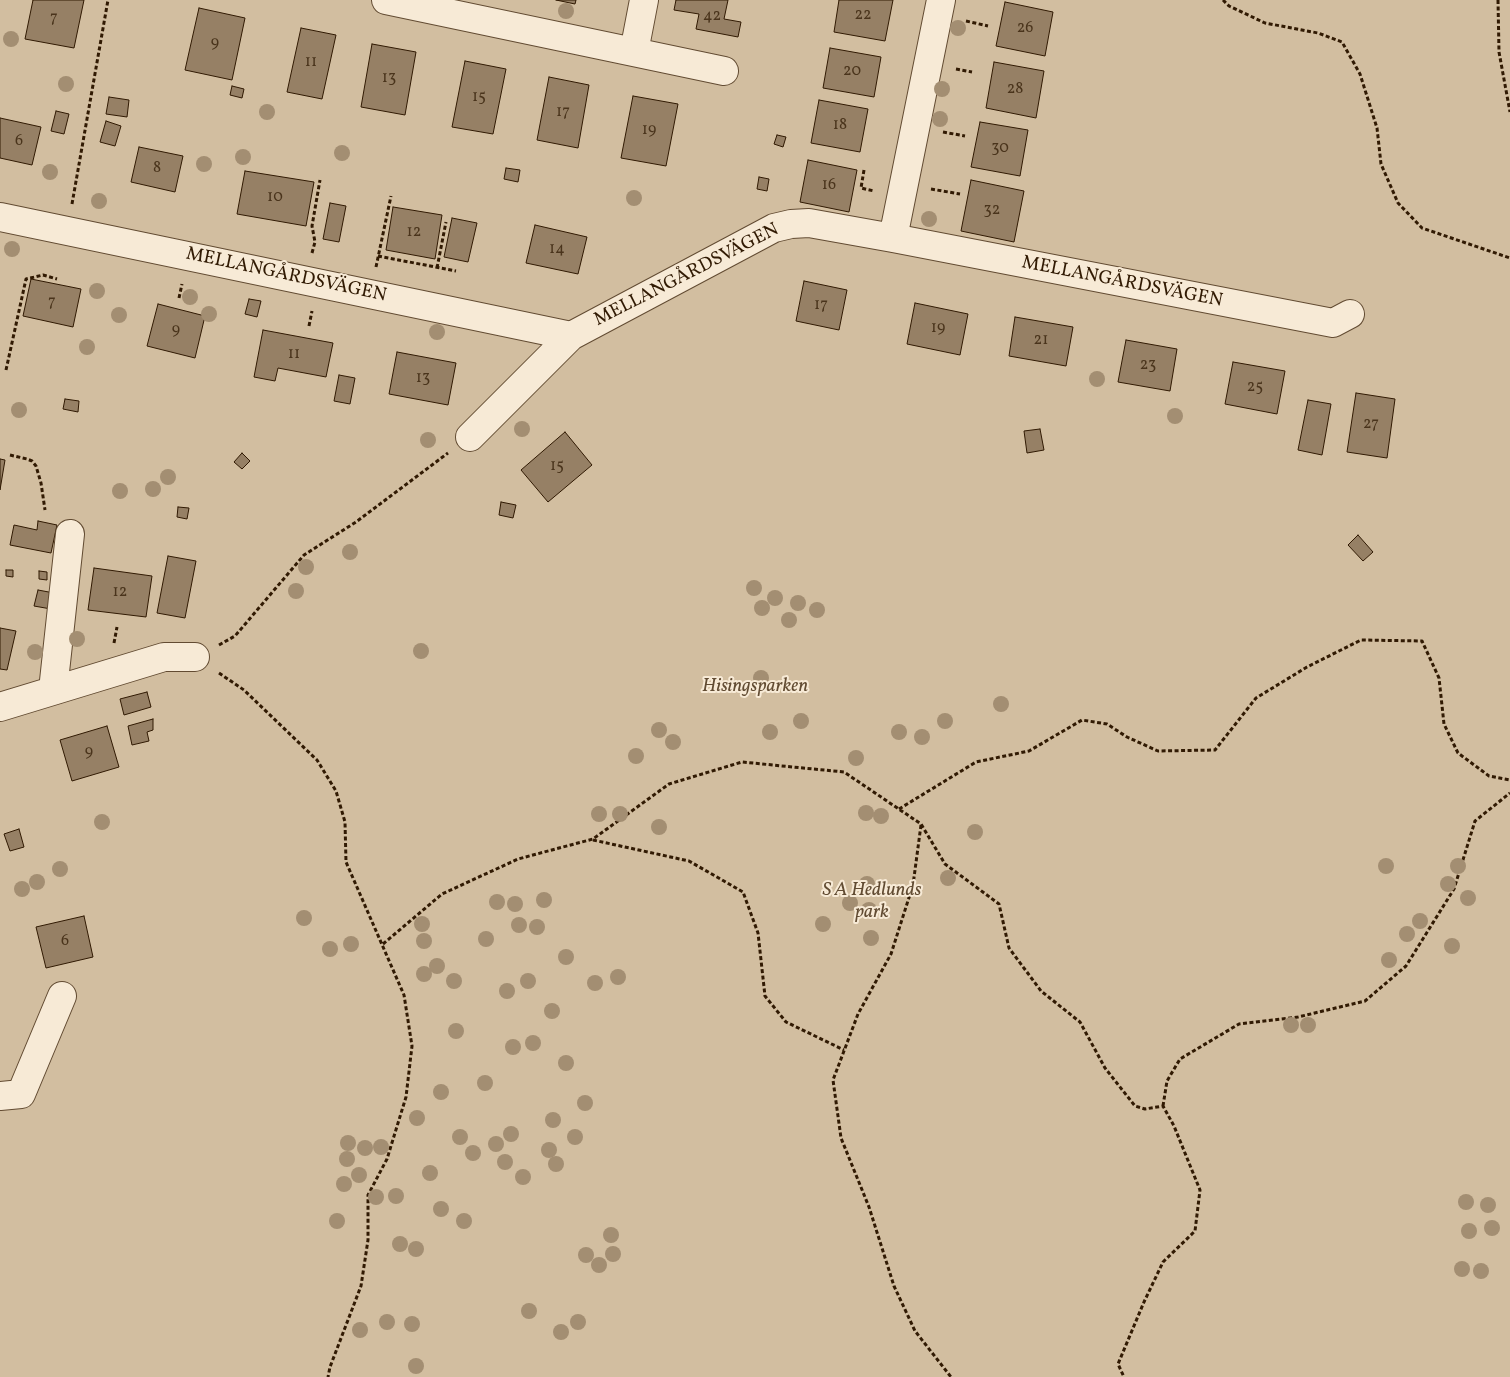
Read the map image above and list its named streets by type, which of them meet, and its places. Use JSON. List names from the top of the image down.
{
  "streets": {
    "street": ["MELLANGÅRDSVÄGEN"]
  },
  "parks": ["Hisingsparken", "S A Hedlunds park"],
  "house_numbers": [
    "22",
    "42",
    "7",
    "26",
    "9",
    "11",
    "20",
    "13",
    "28",
    "15",
    "17",
    "18",
    "19",
    "6",
    "30",
    "8",
    "16",
    "10",
    "32",
    "12",
    "14",
    "7",
    "17",
    "19",
    "9",
    "21",
    "11",
    "23",
    "13",
    "25",
    "27",
    "15",
    "12",
    "9",
    "6"
  ]
}
